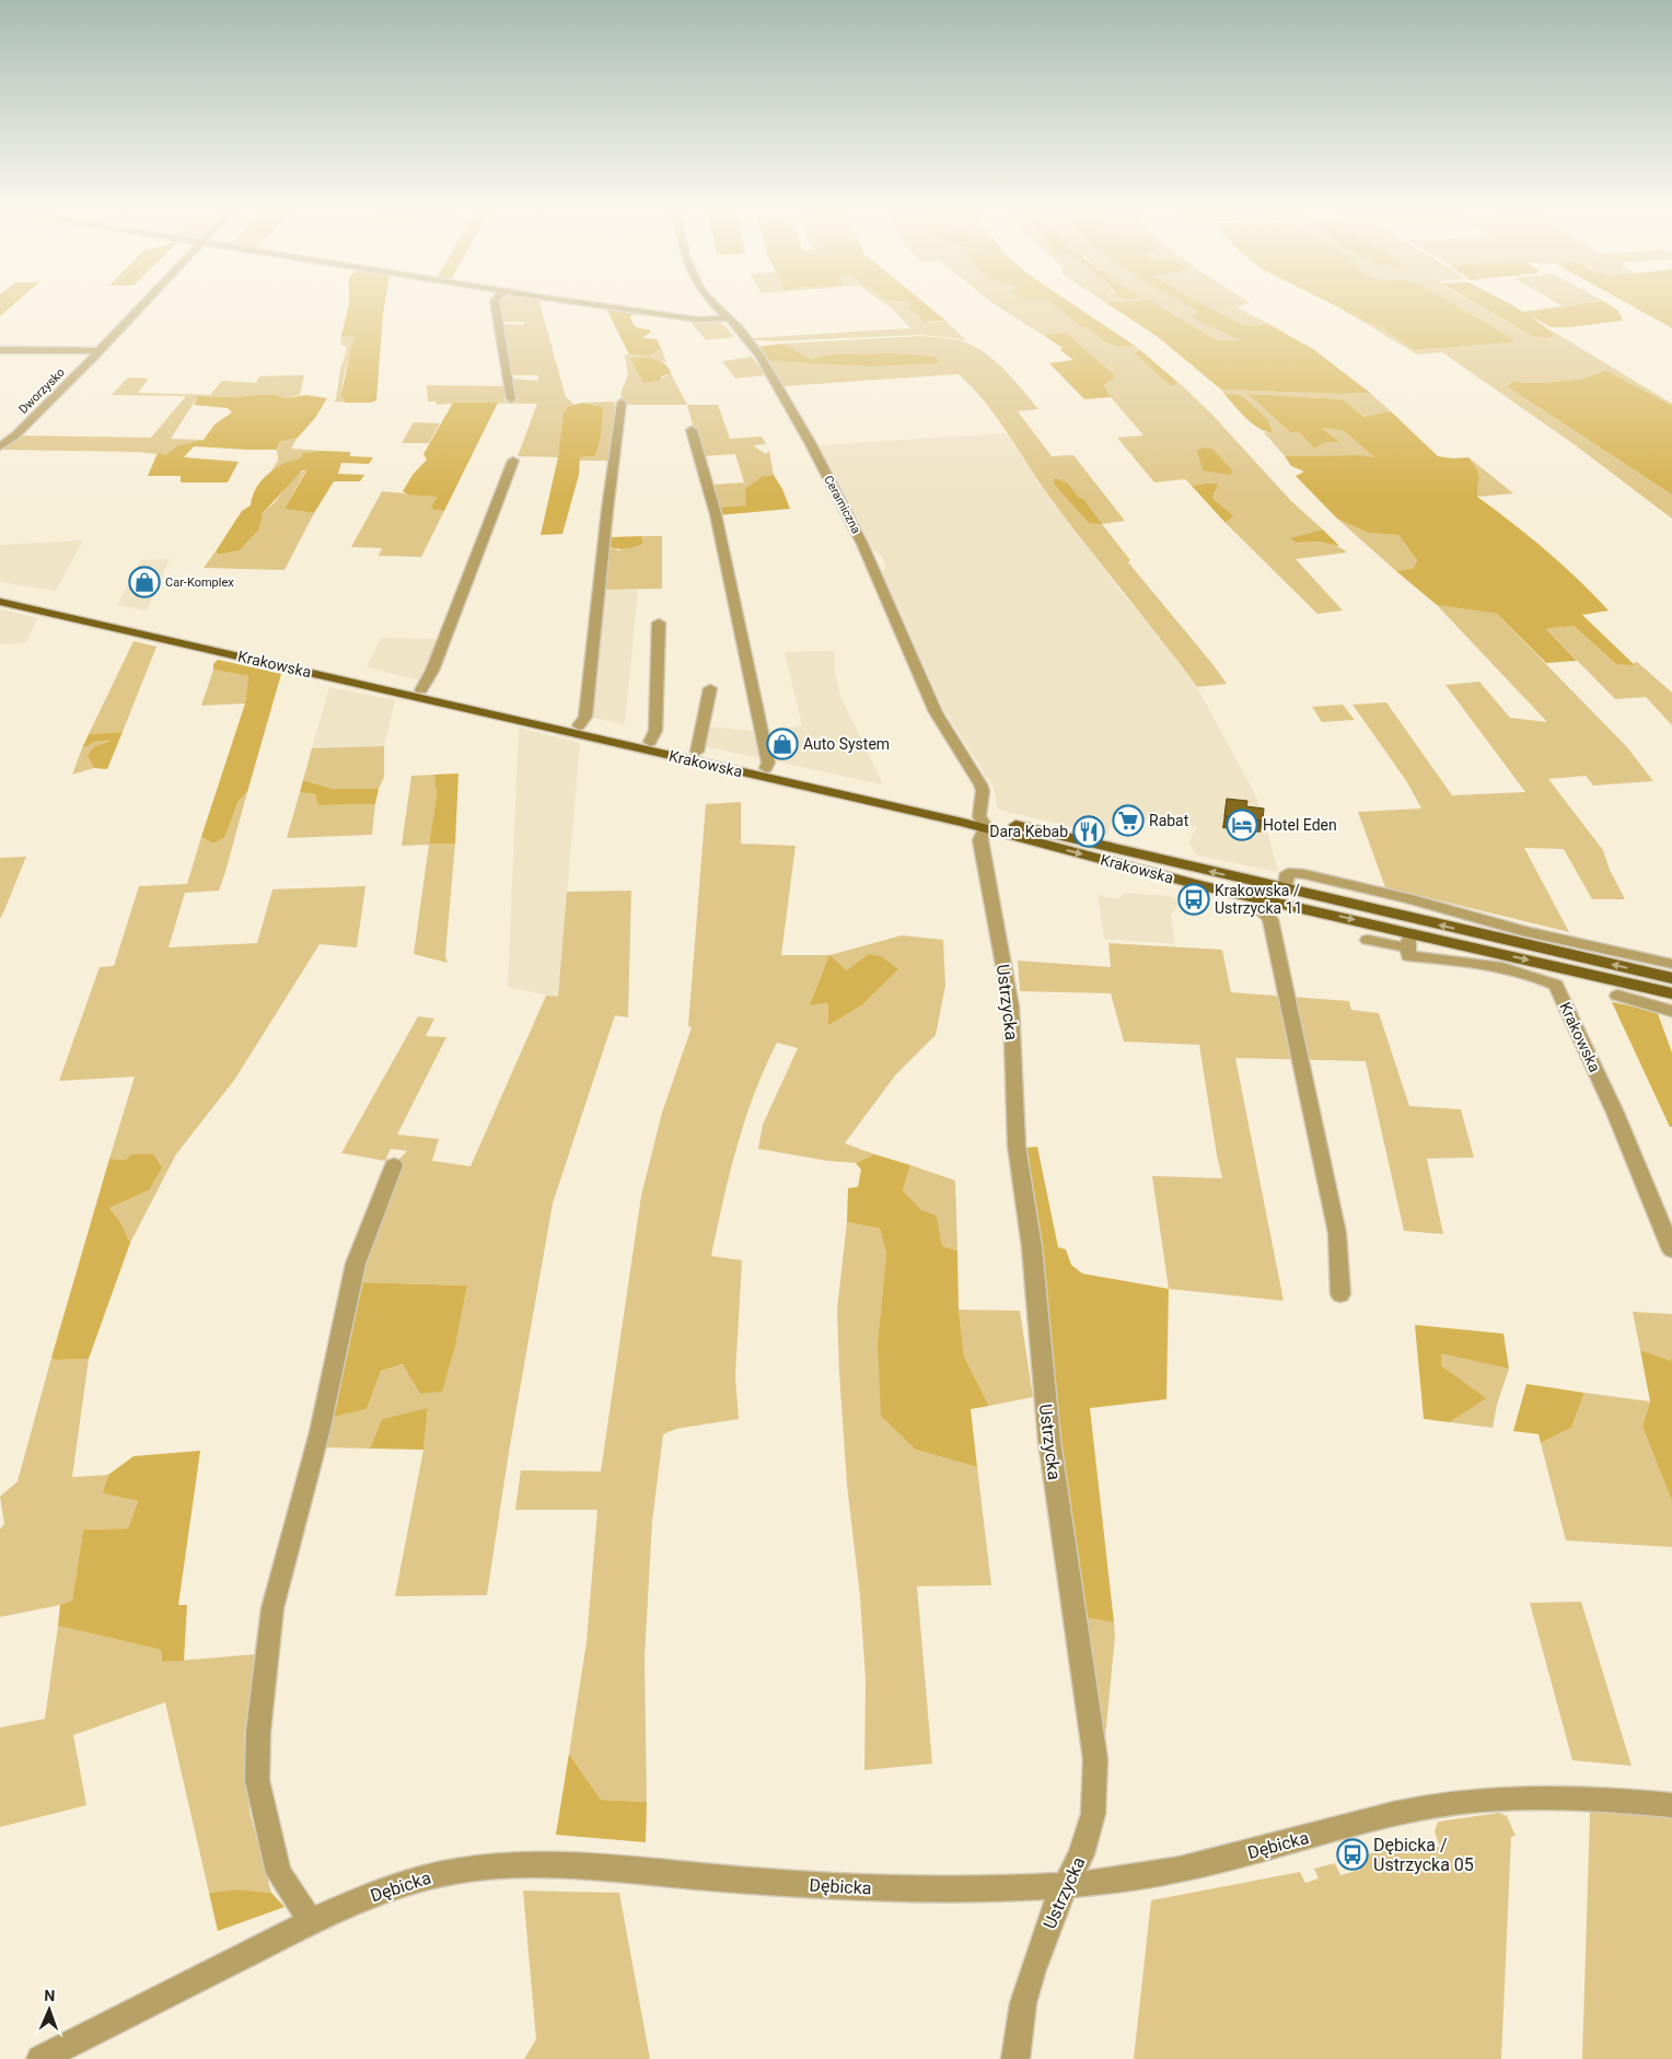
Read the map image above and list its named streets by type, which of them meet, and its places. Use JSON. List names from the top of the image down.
{
  "streets": {
    "main road": ["Krakowska"],
    "street": [
      "Dworzysko",
      "Ceramiczna",
      "Ustrzycka",
      "Dębicka"
    ]
  },
  "crossings": [
    ["Ceramiczna", "Krakowska"],
    ["Ceramiczna", "Ustrzycka"],
    ["Krakowska", "Ustrzycka"],
    ["Ustrzycka", "Dębicka"]
  ],
  "places": {
    "shop": ["Car-Komplex", "Auto System"],
    "supermarket": ["Rabat"],
    "hotel": ["Hotel Eden"],
    "restaurant": ["Dara Kebab"],
    "bus stop": ["Krakowska / Ustrzycka 11", "Dębicka / Ustrzycka 05"]
  },
  "north": "top"
}
